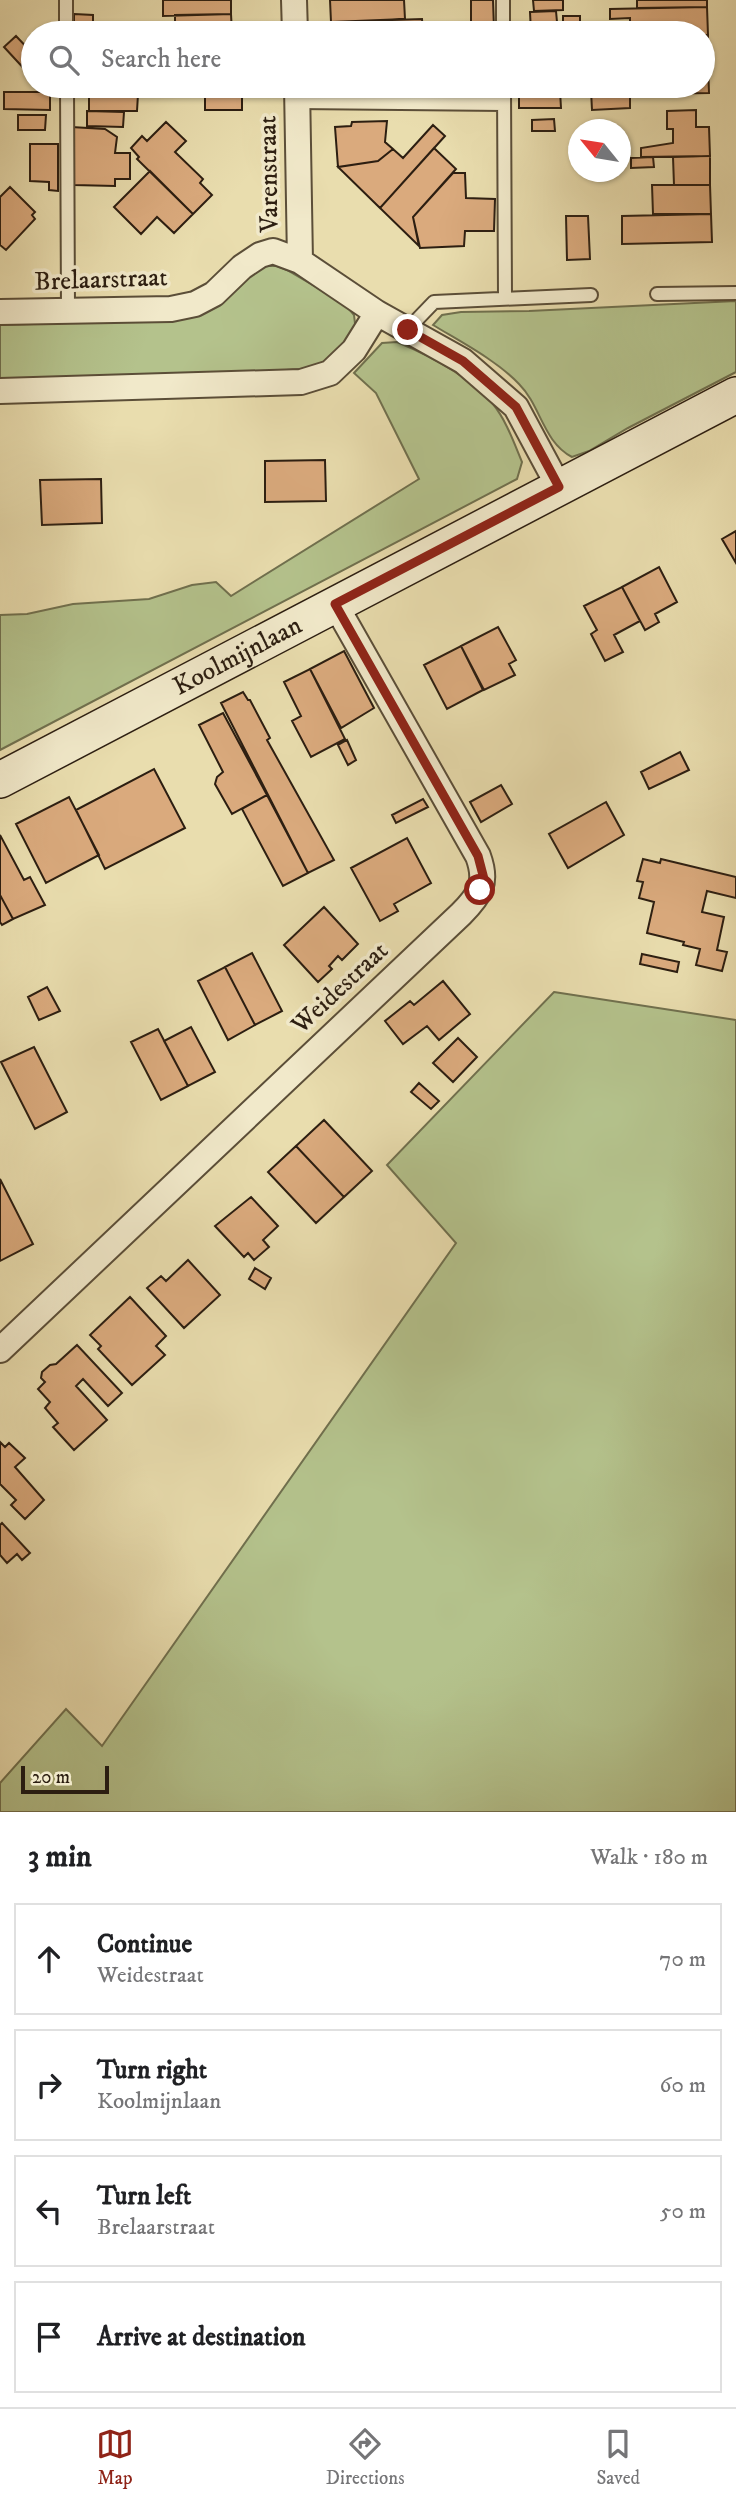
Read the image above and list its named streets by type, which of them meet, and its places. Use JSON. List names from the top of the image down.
{
  "streets": {
    "street": [
      "Varenstraat",
      "Brelaarstraat",
      "Koolmijnlaan",
      "Weidestraat"
    ]
  },
  "crossings": [
    ["Varenstraat", "Brelaarstraat"],
    ["Brelaarstraat", "Koolmijnlaan"],
    ["Koolmijnlaan", "Weidestraat"]
  ],
  "scale_bar": "20 m",
  "north": "top left",
  "page": {
    "search": "Search here",
    "scale": "20 m",
    "heading": ["3 min", "Walk · 180 m"],
    "list": [
      ["Continue", "Weidestraat", "70 m"],
      ["Turn right", "Koolmijnlaan", "60 m"],
      ["Turn left", "Brelaarstraat", "50 m"],
      "Arrive at destination"
    ],
    "nav": ["Map", "Directions", "Saved"]
  }
}
